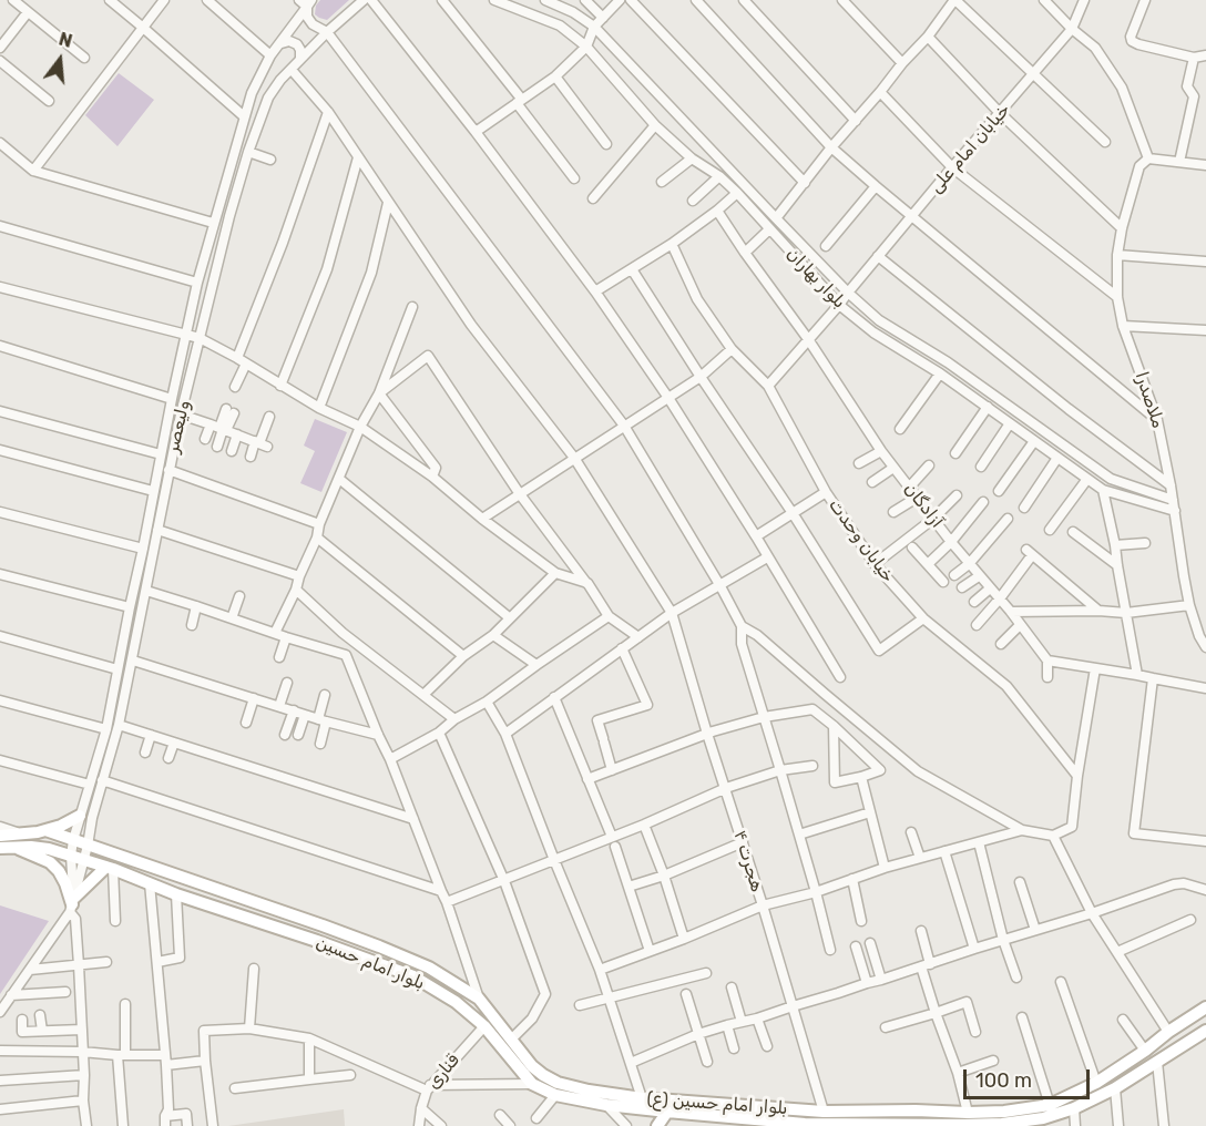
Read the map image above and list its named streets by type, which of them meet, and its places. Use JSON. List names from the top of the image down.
{
  "streets": {
    "main road": ["بلوار امام حسین", "بلوار امام حسین (ع)"],
    "street": [
      "خیابان امام علی",
      "بلوار بهاران",
      "ملاصدرا",
      "ولیعصر",
      "آزادگان",
      "خیابان وحدت",
      "هجرت ۴",
      "قناری"
    ]
  },
  "crossings": [
    ["خیابان امام علی", "بلوار بهاران"],
    ["خیابان امام علی", "آزادگان"],
    ["خیابان امام علی", "خیابان وحدت"],
    ["بلوار بهاران", "ملاصدرا"],
    ["ولیعصر", "هجرت ۴"],
    ["ولیعصر", "بلوار امام حسین"],
    ["هجرت ۴", "بلوار امام حسین (ع)"],
    ["بلوار امام حسین", "قناری"],
    ["بلوار امام حسین", "بلوار امام حسین (ع)"]
  ],
  "scale_bar": "100 m",
  "north": "top"
}
